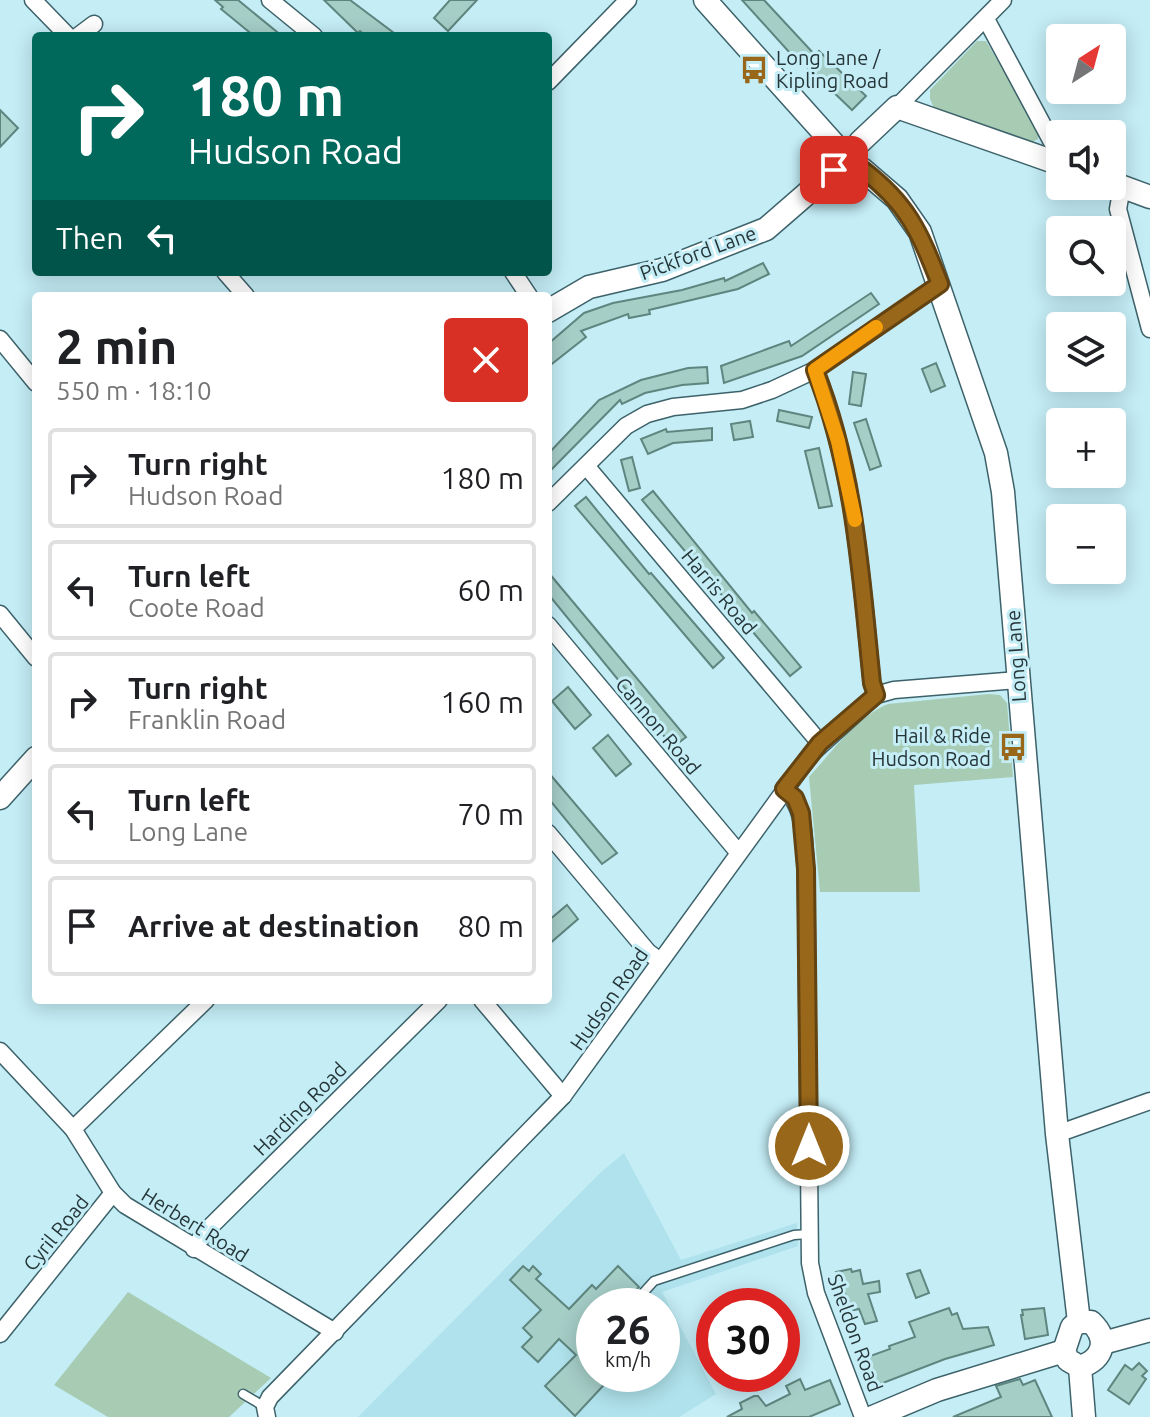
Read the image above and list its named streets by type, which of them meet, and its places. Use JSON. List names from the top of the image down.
{
  "streets": {
    "street": [
      "Pickford Lane",
      "Harris Road",
      "Long Lane",
      "Cannon Road",
      "Hudson Road",
      "Harding Road",
      "Herbert Road",
      "Cyril Road",
      "Sheldon Road"
    ]
  },
  "crossings": [
    ["Pickford Lane", "Long Lane"],
    ["Harris Road", "Hudson Road"],
    ["Cannon Road", "Hudson Road"],
    ["Hudson Road", "Herbert Road"],
    ["Hudson Road", "Sheldon Road"],
    ["Harding Road", "Herbert Road"],
    ["Herbert Road", "Cyril Road"]
  ],
  "places": {
    "bus stop": ["Long Lane / Kipling Road", "Hail & Ride Hudson Road"]
  },
  "north": "top right",
  "page": {
    "map_buttons": ["+", "−"],
    "turn": ["180 m", "Hudson Road"],
    "then": "Then",
    "heading": ["2 min", "550 m · 18:10"],
    "list": [
      {
        "name": "Turn right",
        "note": "Hudson Road",
        "value": "180 m"
      },
      {
        "name": "Turn left",
        "note": "Coote Road",
        "value": "60 m"
      },
      {
        "name": "Turn right",
        "note": "Franklin Road",
        "value": "160 m"
      },
      {
        "name": "Turn left",
        "note": "Long Lane",
        "value": "70 m"
      },
      {
        "name": "Arrive at destination",
        "value": "80 m"
      }
    ],
    "speed": "26 km/h",
    "limit": "30"
  }
}
